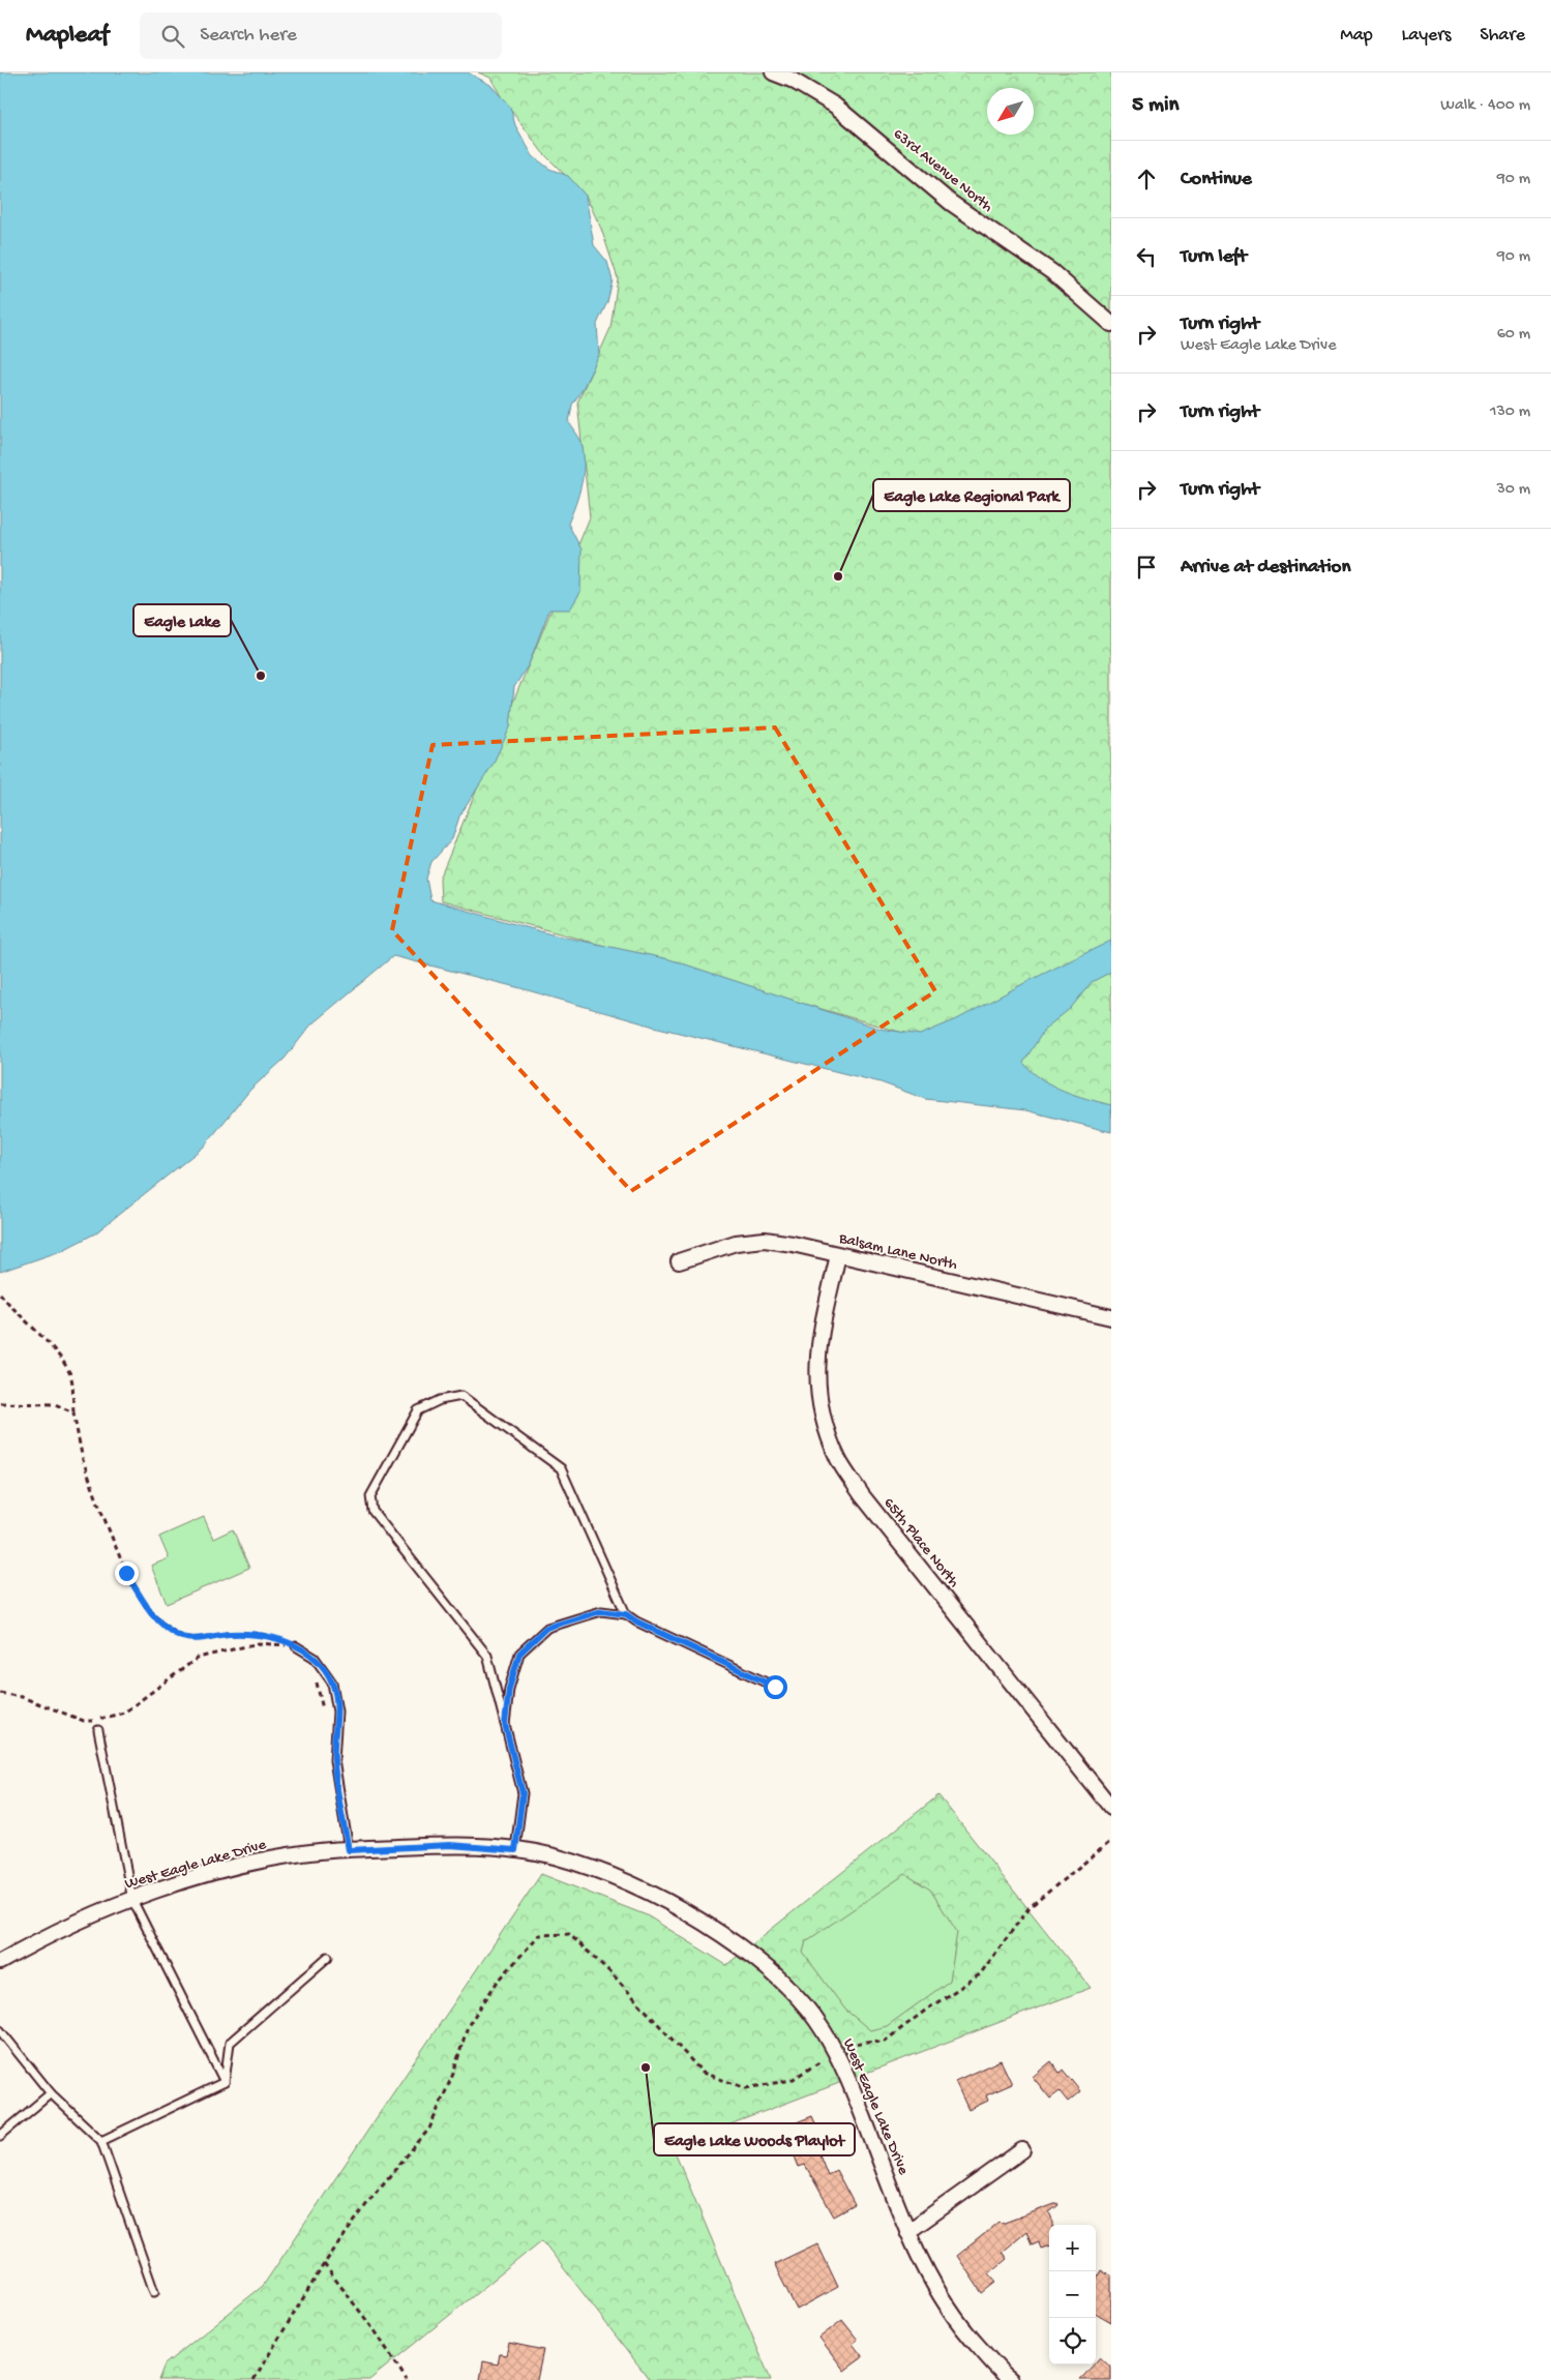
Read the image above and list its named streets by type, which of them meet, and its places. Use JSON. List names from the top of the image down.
{
  "streets": {
    "street": [
      "63rd Avenue North",
      "Balsam Lane North",
      "65th Place North",
      "West Eagle Lake Drive"
    ]
  },
  "crossings": [
    ["Balsam Lane North", "65th Place North"]
  ],
  "places": ["Eagle Lake Regional Park", "Eagle Lake", "Eagle Lake Woods Playlot"],
  "north": "bottom left",
  "page": {
    "header": "Mapleaf",
    "search": "Search here",
    "nav": ["Map", "Layers", "Share"],
    "heading": ["5 min", "Walk · 400 m"],
    "list": [
      ["Continue", "90 m"],
      ["Turn left", "90 m"],
      ["Turn right", "West Eagle Lake Drive", "60 m"],
      ["Turn right", "130 m"],
      ["Turn right", "30 m"],
      "Arrive at destination"
    ],
    "map_buttons": ["+", "−"]
  }
}
